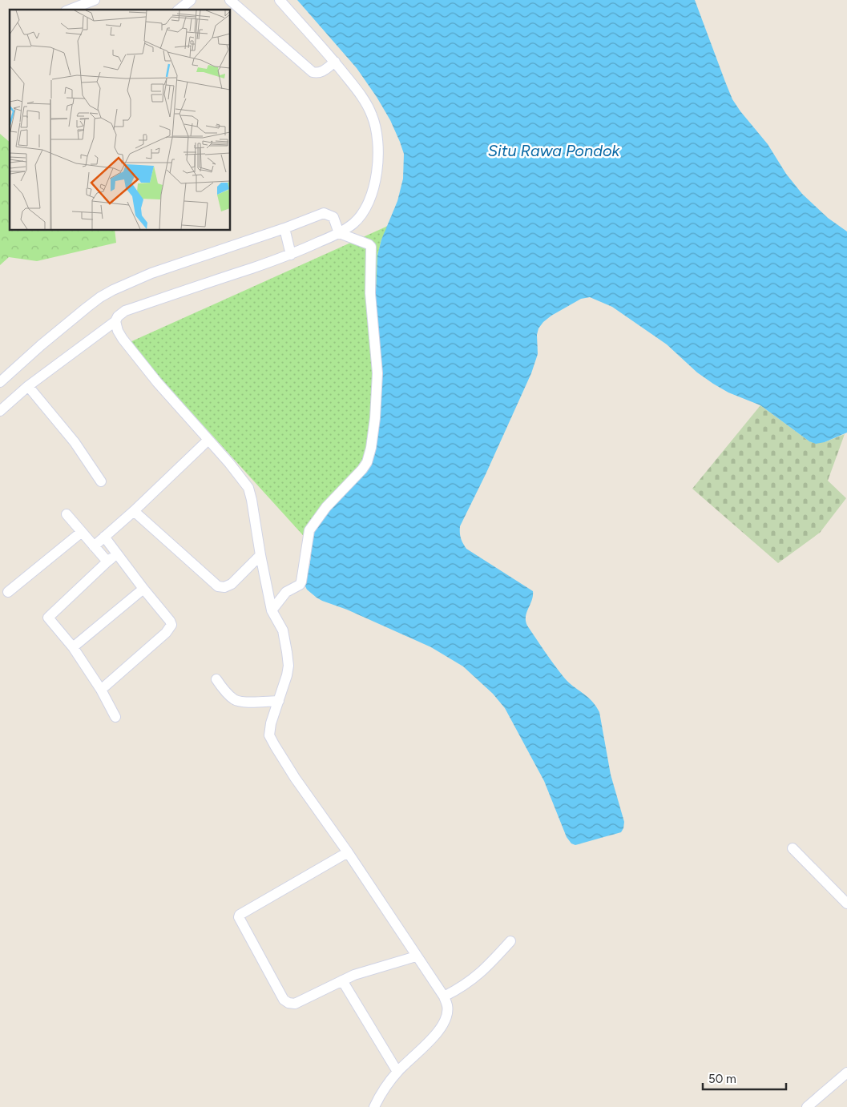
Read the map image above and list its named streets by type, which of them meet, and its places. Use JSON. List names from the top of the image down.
{
  "water": ["Situ Rawa Pondok"],
  "scale_bar": "50 m"
}
